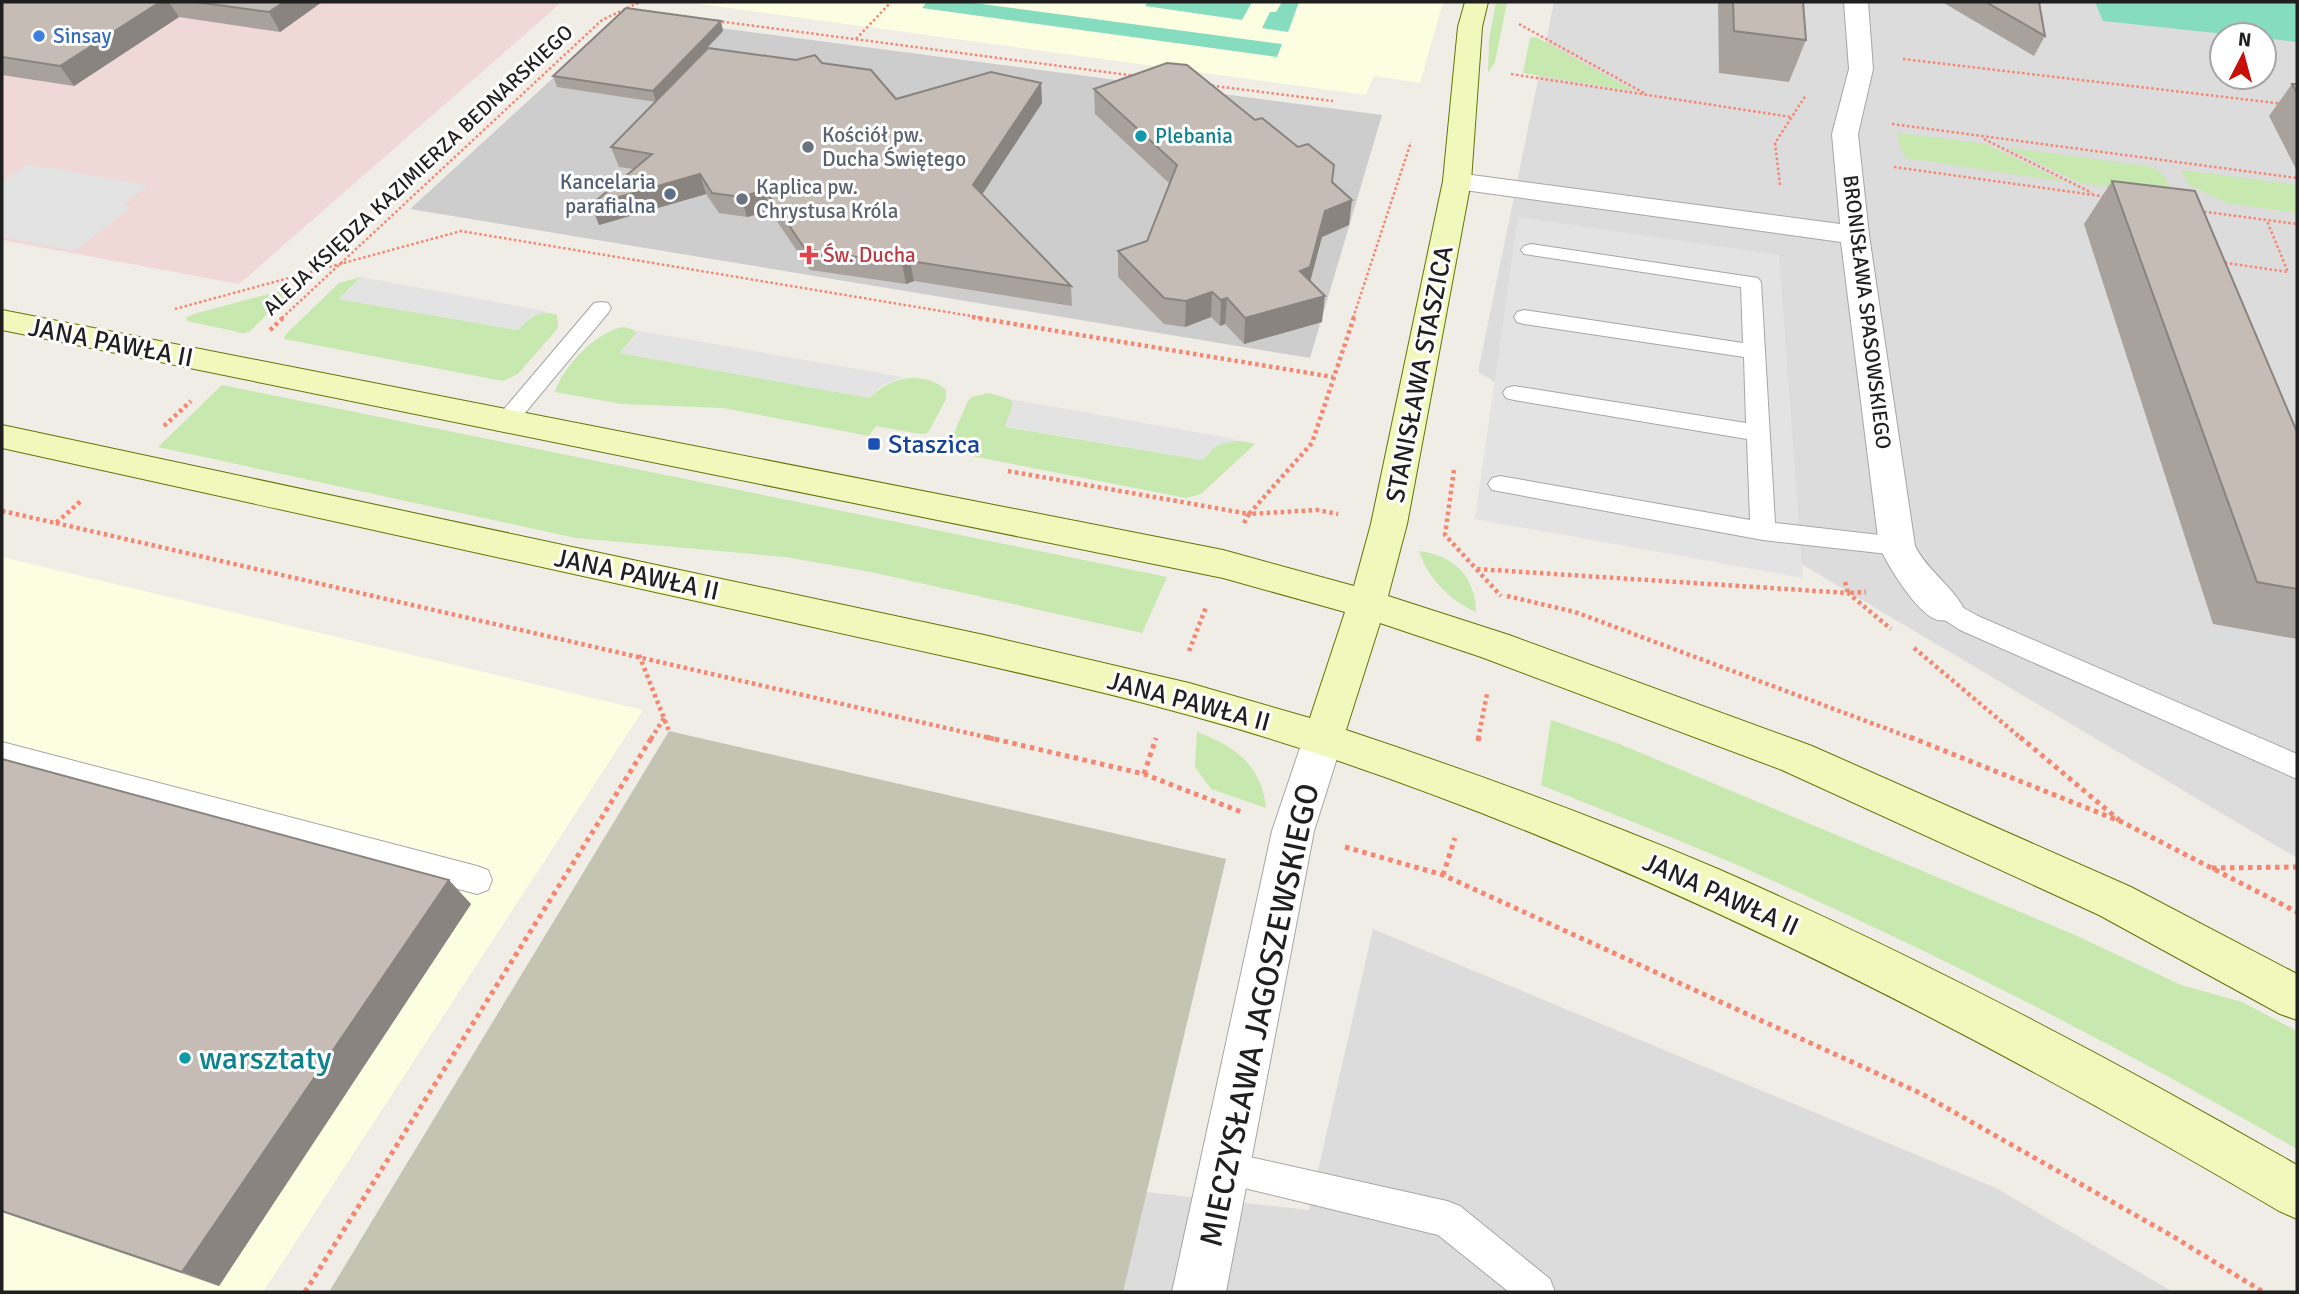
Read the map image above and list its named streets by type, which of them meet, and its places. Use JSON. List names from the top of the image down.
{
  "streets": {
    "main road": ["JANA PAWŁA II", "STANISŁAWA STASZICA"],
    "street": ["BRONISŁAWA SPASOWSKIEGO", "MIECZYSŁAWA JAGOSZEWSKIEGO"],
    "path": ["ALEJA KSIĘDZA KAZIMIERZA BEDNARSKIEGO"]
  },
  "crossings": [
    ["JANA PAWŁA II", "STANISŁAWA STASZICA"],
    ["JANA PAWŁA II", "MIECZYSŁAWA JAGOSZEWSKIEGO"],
    ["STANISŁAWA STASZICA", "MIECZYSŁAWA JAGOSZEWSKIEGO"]
  ],
  "places": {
    "other": [
      "Sinsay",
      "Plebania",
      "Kościół pw. Ducha Świętego",
      "Kancelaria parafialna",
      "Kaplica pw. Chrystusa Króla",
      "warsztaty"
    ],
    "health": ["Św. Ducha"],
    "transit": ["Staszica"]
  },
  "north": "top"
}
